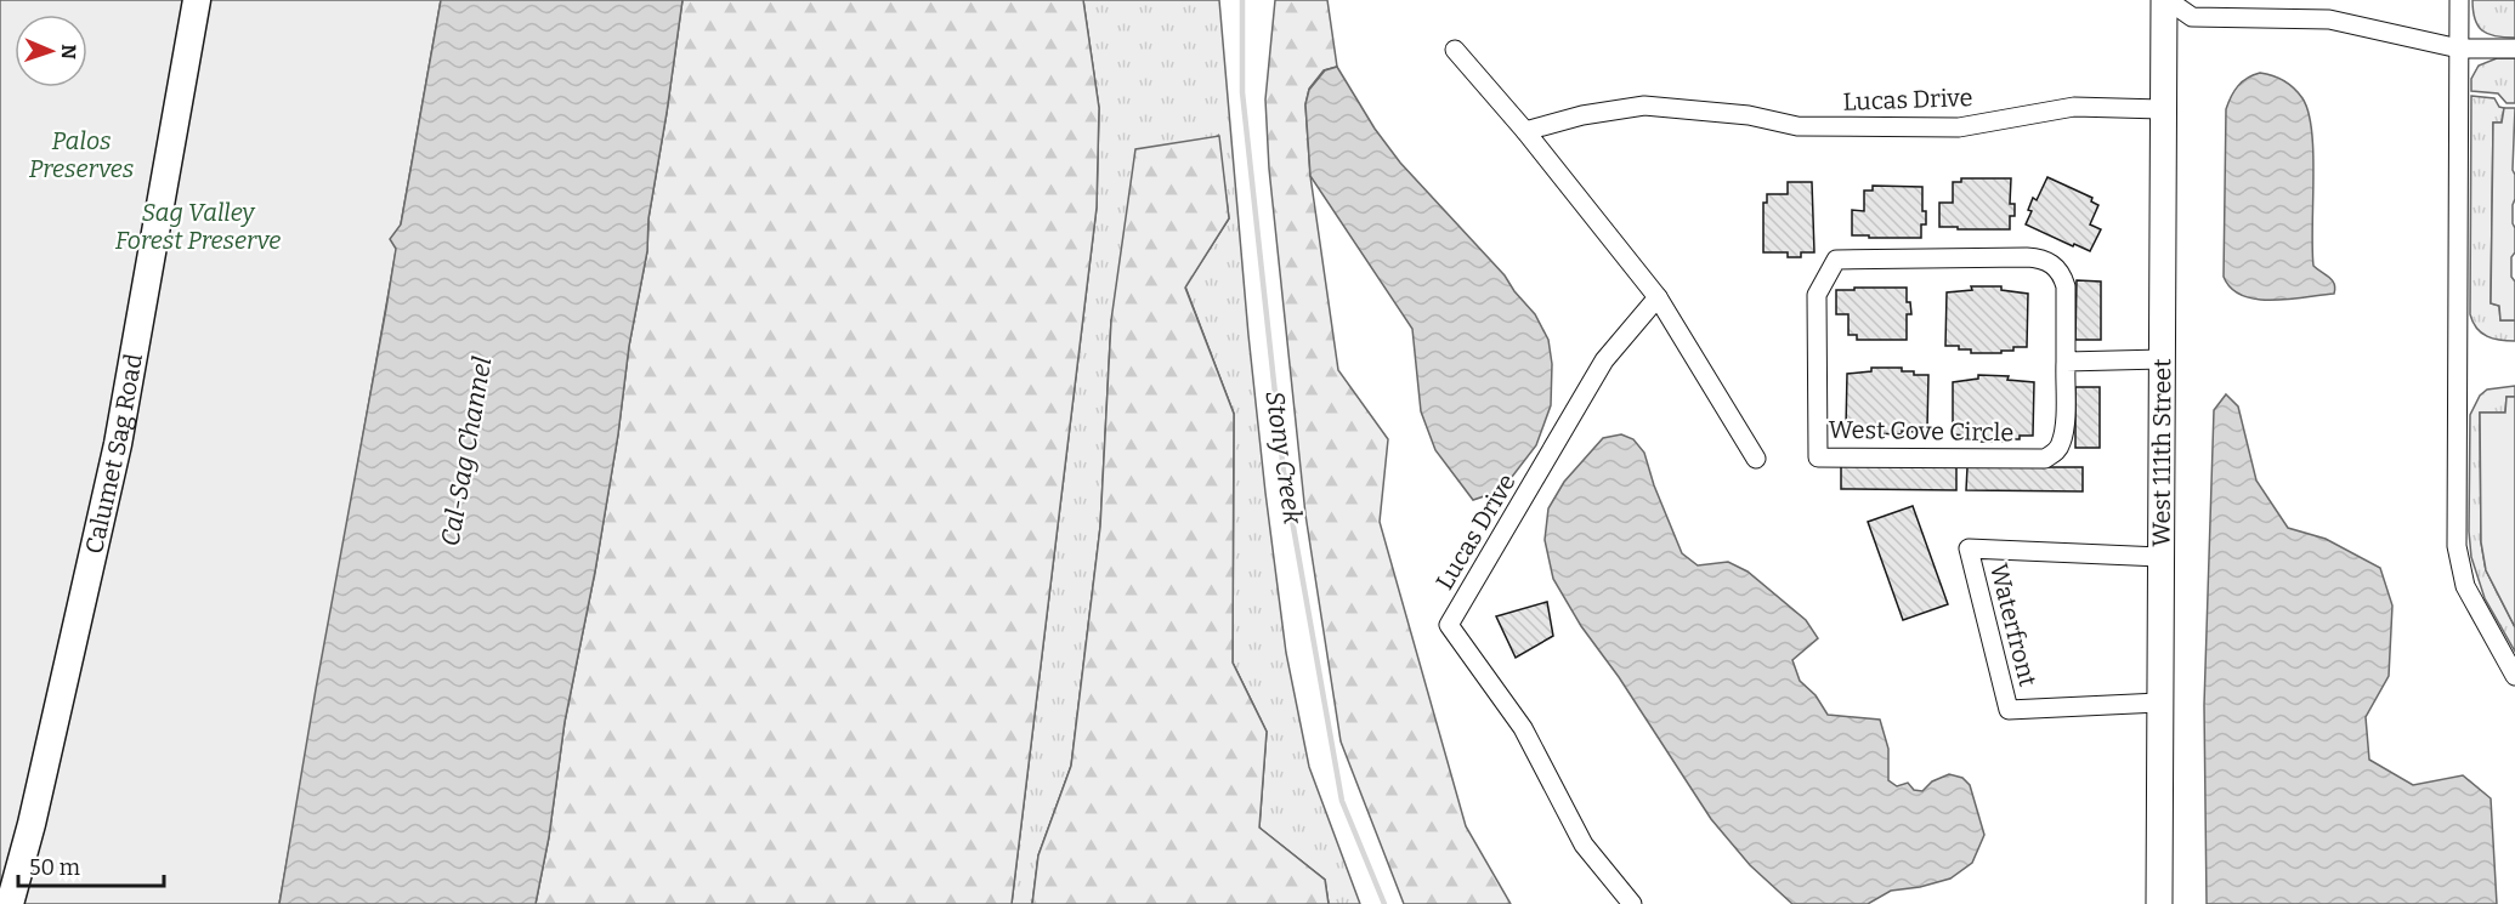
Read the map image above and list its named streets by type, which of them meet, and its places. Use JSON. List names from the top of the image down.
{
  "streets": {
    "main road": ["West 111th Street", "Calumet Sag Road"],
    "street": ["Lucas Drive", "West Cove Circle", "Waterfront"]
  },
  "crossings": [
    ["Lucas Drive", "West 111th Street"],
    ["West 111th Street", "Waterfront"]
  ],
  "water": ["Cal-Sag Channel", "Stony Creek"],
  "parks": ["Palos Preserves", "Sag Valley Forest Preserve"],
  "scale_bar": "50 m",
  "north": "right"
}
